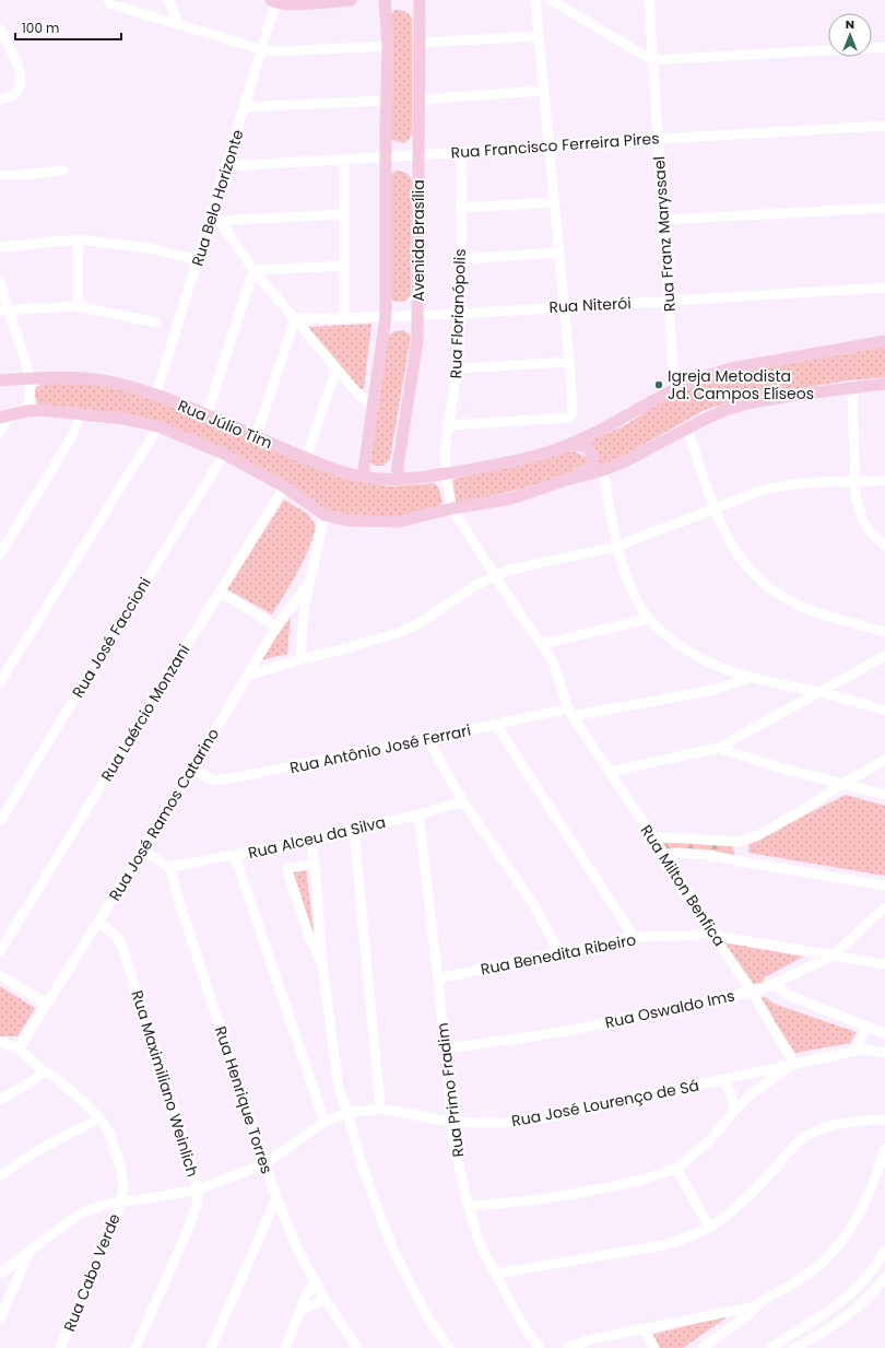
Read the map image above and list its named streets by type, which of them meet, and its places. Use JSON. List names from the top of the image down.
{
  "streets": {
    "main road": ["Avenida Brasília", "Rua Júlio Tim"],
    "street": [
      "Rua Francisco Ferreira Pires",
      "Rua Belo Horizonte",
      "Rua Franz Maryssael",
      "Rua Niterói",
      "Rua Florianópolis",
      "Rua José Faccioni",
      "Rua Laércio Monzani",
      "Rua Antônio José Ferrari",
      "Rua José Ramos Catarino",
      "Rua Alceu da Silva",
      "Rua Milton Benfica",
      "Rua Benedita Ribeiro",
      "Rua Oswaldo Ims",
      "Rua Maximiliano Weinlich",
      "Rua Primo Fradim",
      "Rua Henrique Torres",
      "Rua José Lourenço de Sá",
      "Rua Cabo Verde"
    ]
  },
  "crossings": [
    ["Rua Francisco Ferreira Pires", "Rua Belo Horizonte"],
    ["Rua Francisco Ferreira Pires", "Rua Franz Maryssael"],
    ["Rua Francisco Ferreira Pires", "Avenida Brasília"],
    ["Rua Francisco Ferreira Pires", "Rua Florianópolis"],
    ["Rua Belo Horizonte", "Rua Júlio Tim"],
    ["Rua Franz Maryssael", "Rua Niterói"],
    ["Rua Franz Maryssael", "Rua Júlio Tim"],
    ["Avenida Brasília", "Rua Niterói"],
    ["Avenida Brasília", "Rua Júlio Tim"],
    ["Rua Niterói", "Rua Florianópolis"],
    ["Rua Florianópolis", "Rua Júlio Tim"],
    ["Rua Florianópolis", "Rua Milton Benfica"],
    ["Rua Antônio José Ferrari", "Rua José Ramos Catarino"],
    ["Rua Antônio José Ferrari", "Rua Milton Benfica"],
    ["Rua José Ramos Catarino", "Rua Maximiliano Weinlich"],
    ["Rua José Ramos Catarino", "Rua Cabo Verde"],
    ["Rua Alceu da Silva", "Rua Primo Fradim"],
    ["Rua Alceu da Silva", "Rua Henrique Torres"],
    ["Rua Milton Benfica", "Rua Benedita Ribeiro"],
    ["Rua Milton Benfica", "Rua Oswaldo Ims"],
    ["Rua Milton Benfica", "Rua José Lourenço de Sá"],
    ["Rua Benedita Ribeiro", "Rua Oswaldo Ims"],
    ["Rua Benedita Ribeiro", "Rua Primo Fradim"],
    ["Rua Oswaldo Ims", "Rua Primo Fradim"],
    ["Rua Maximiliano Weinlich", "Rua José Lourenço de Sá"],
    ["Rua Primo Fradim", "Rua José Lourenço de Sá"],
    ["Rua Henrique Torres", "Rua José Lourenço de Sá"],
    ["Rua José Lourenço de Sá", "Rua Cabo Verde"]
  ],
  "places": ["Igreja Metodista Jd. Campos Elíseos"],
  "scale_bar": "100 m",
  "north": "top"
}
